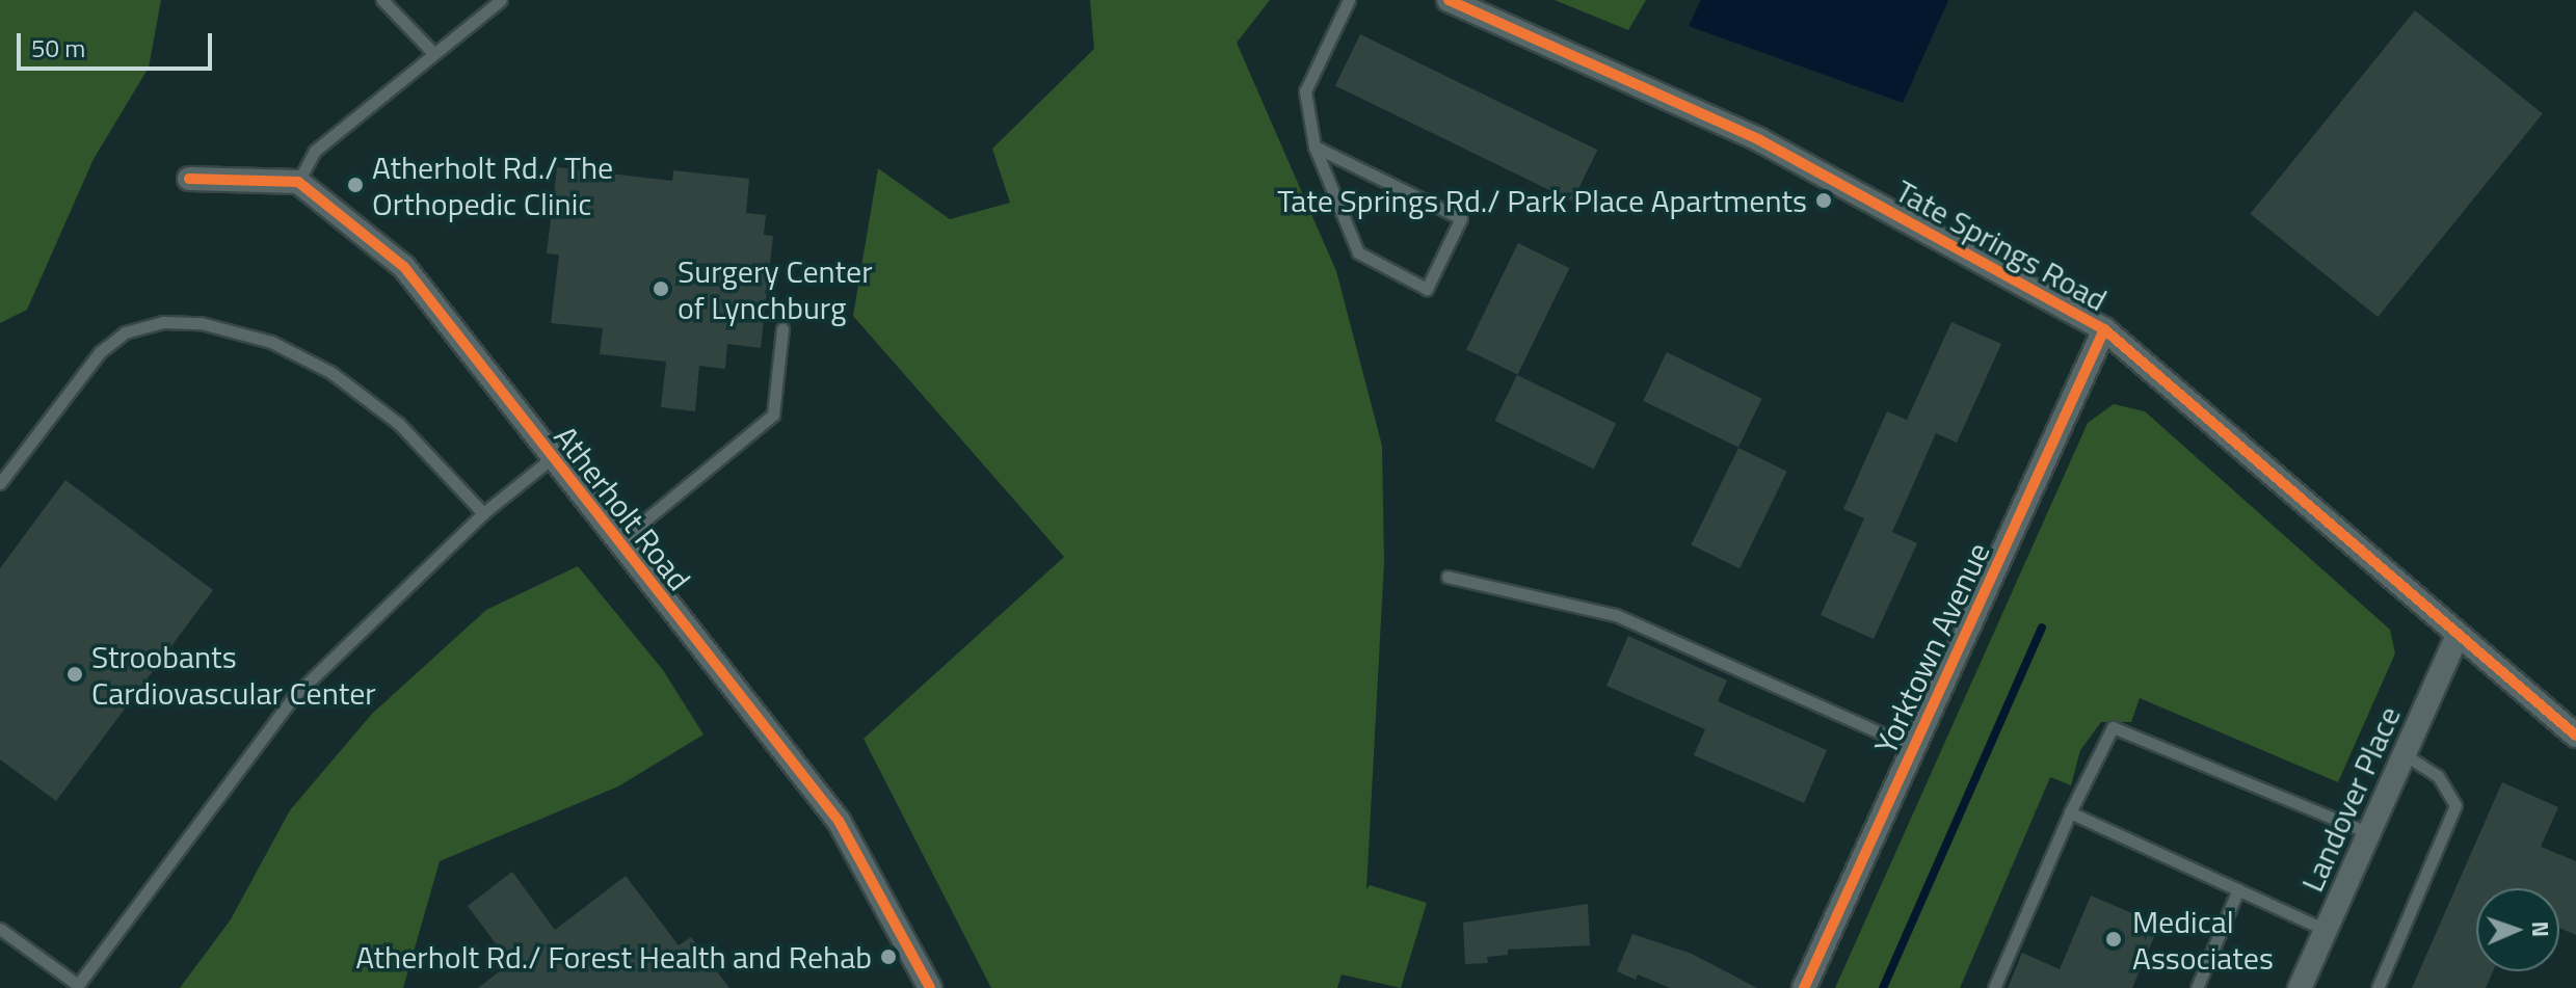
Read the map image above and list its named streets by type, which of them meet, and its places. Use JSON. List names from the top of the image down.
{
  "streets": {
    "street": [
      "Tate Springs Road",
      "Atherholt Road",
      "Yorktown Avenue",
      "Landover Place"
    ]
  },
  "crossings": [
    ["Tate Springs Road", "Yorktown Avenue"],
    ["Tate Springs Road", "Landover Place"]
  ],
  "places": [
    "Atherholt Rd./ The Orthopedic Clinic",
    "Tate Springs Rd./ Park Place Apartments",
    "Surgery Center of Lynchburg",
    "Stroobants Cardiovascular Center",
    "Medical Associates",
    "Atherholt Rd./ Forest Health and Rehab"
  ],
  "scale_bar": "50 m",
  "north": "right"
}
